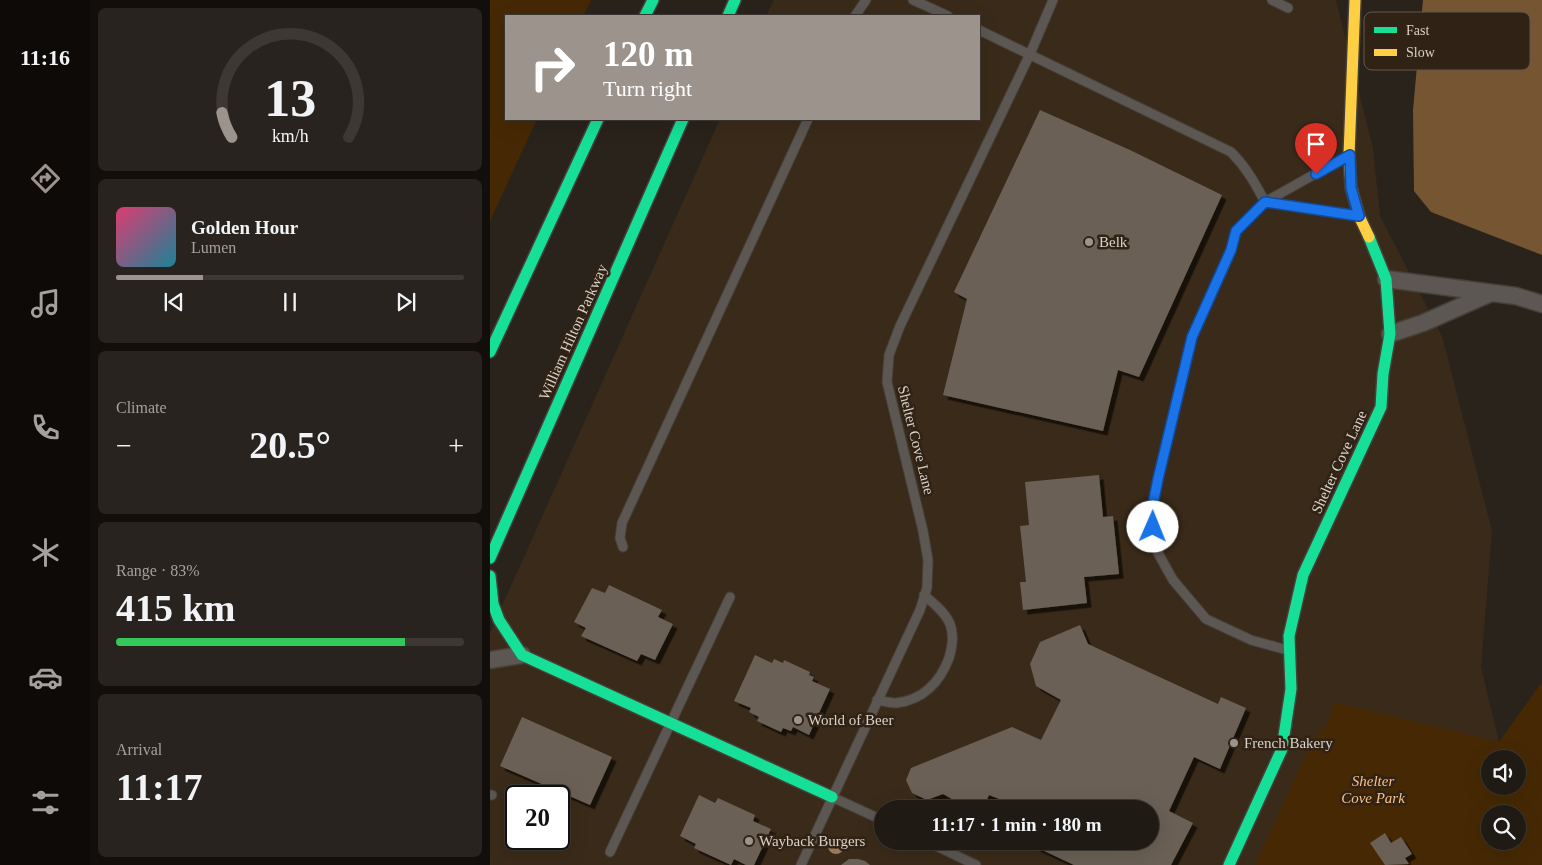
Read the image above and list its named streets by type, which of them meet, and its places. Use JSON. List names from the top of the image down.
{
  "streets": {
    "main road": ["William Hilton Parkway", "Shelter Cove Lane"]
  },
  "parks": ["Shelter Cove Park"],
  "places": [
    "Belk",
    "World of Beer",
    "French Bakery",
    "Wayback Burgers"
  ],
  "legend": ["Fast", "Slow"],
  "page": {
    "tabs": "11:16",
    "turn": ["120 m", "Turn right"],
    "song": ["Golden Hour", "Lumen"],
    "tile": [
      "Climate",
      ["Range · 83%", "415 km"],
      ["Arrival", "11:17"]
    ],
    "heat": ["−", "20.5°", "+"],
    "limit": "20",
    "trip": "11:17 · 1 min · 180 m",
    "gauge": ["13", "km/h"]
  }
}
